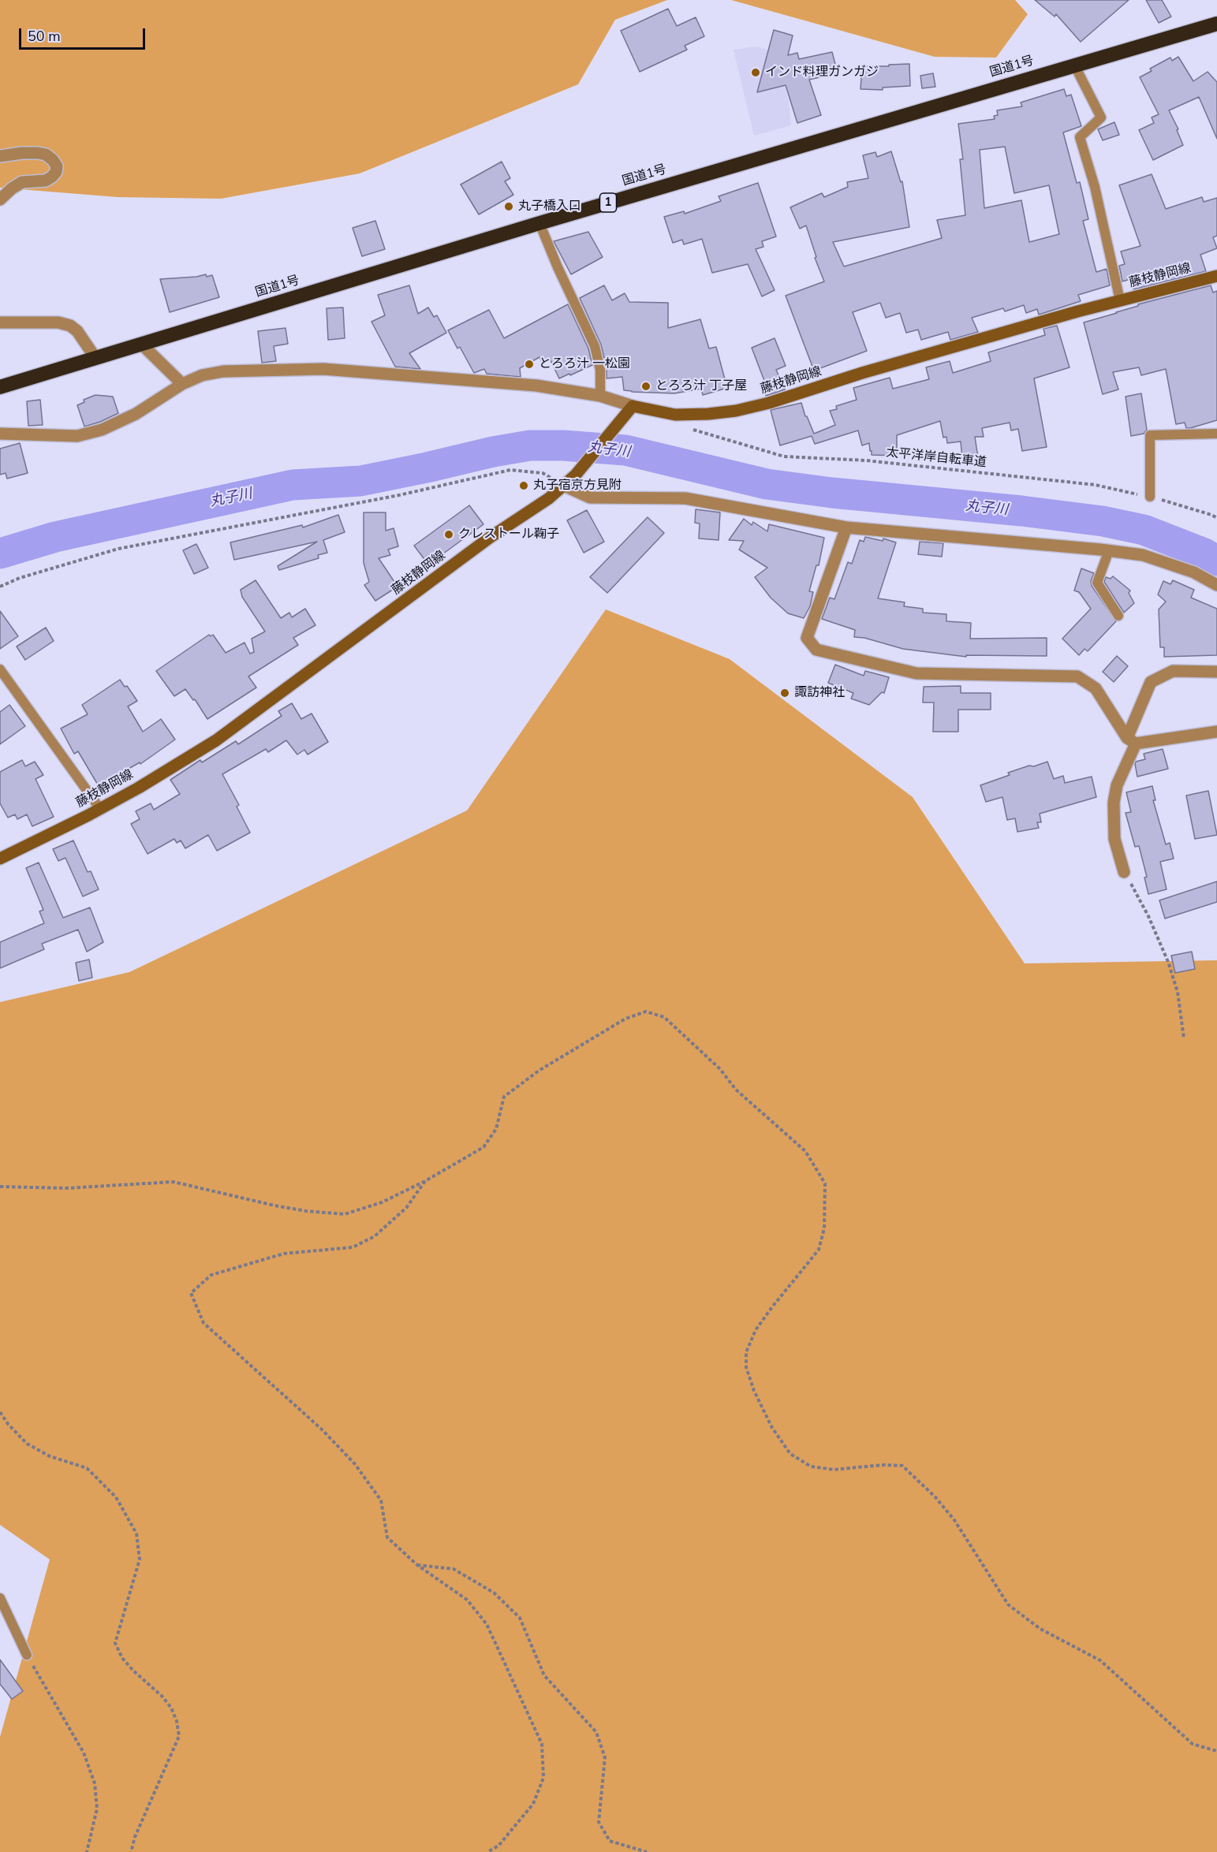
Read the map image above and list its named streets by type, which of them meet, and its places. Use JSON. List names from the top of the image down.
{
  "streets": {
    "highway": ["国道1号", "1"],
    "main road": ["藤枝静岡線"],
    "path": ["太平洋岸自転車道"]
  },
  "water": ["丸子川"],
  "places": [
    "インド料理ガンガジ",
    "丸子橋入口",
    "とろろ汁 一松園",
    "とろろ汁 丁子屋",
    "丸子宿京方見附",
    "クレストール鞠子",
    "諏訪神社"
  ],
  "scale_bar": "50 m"
}
